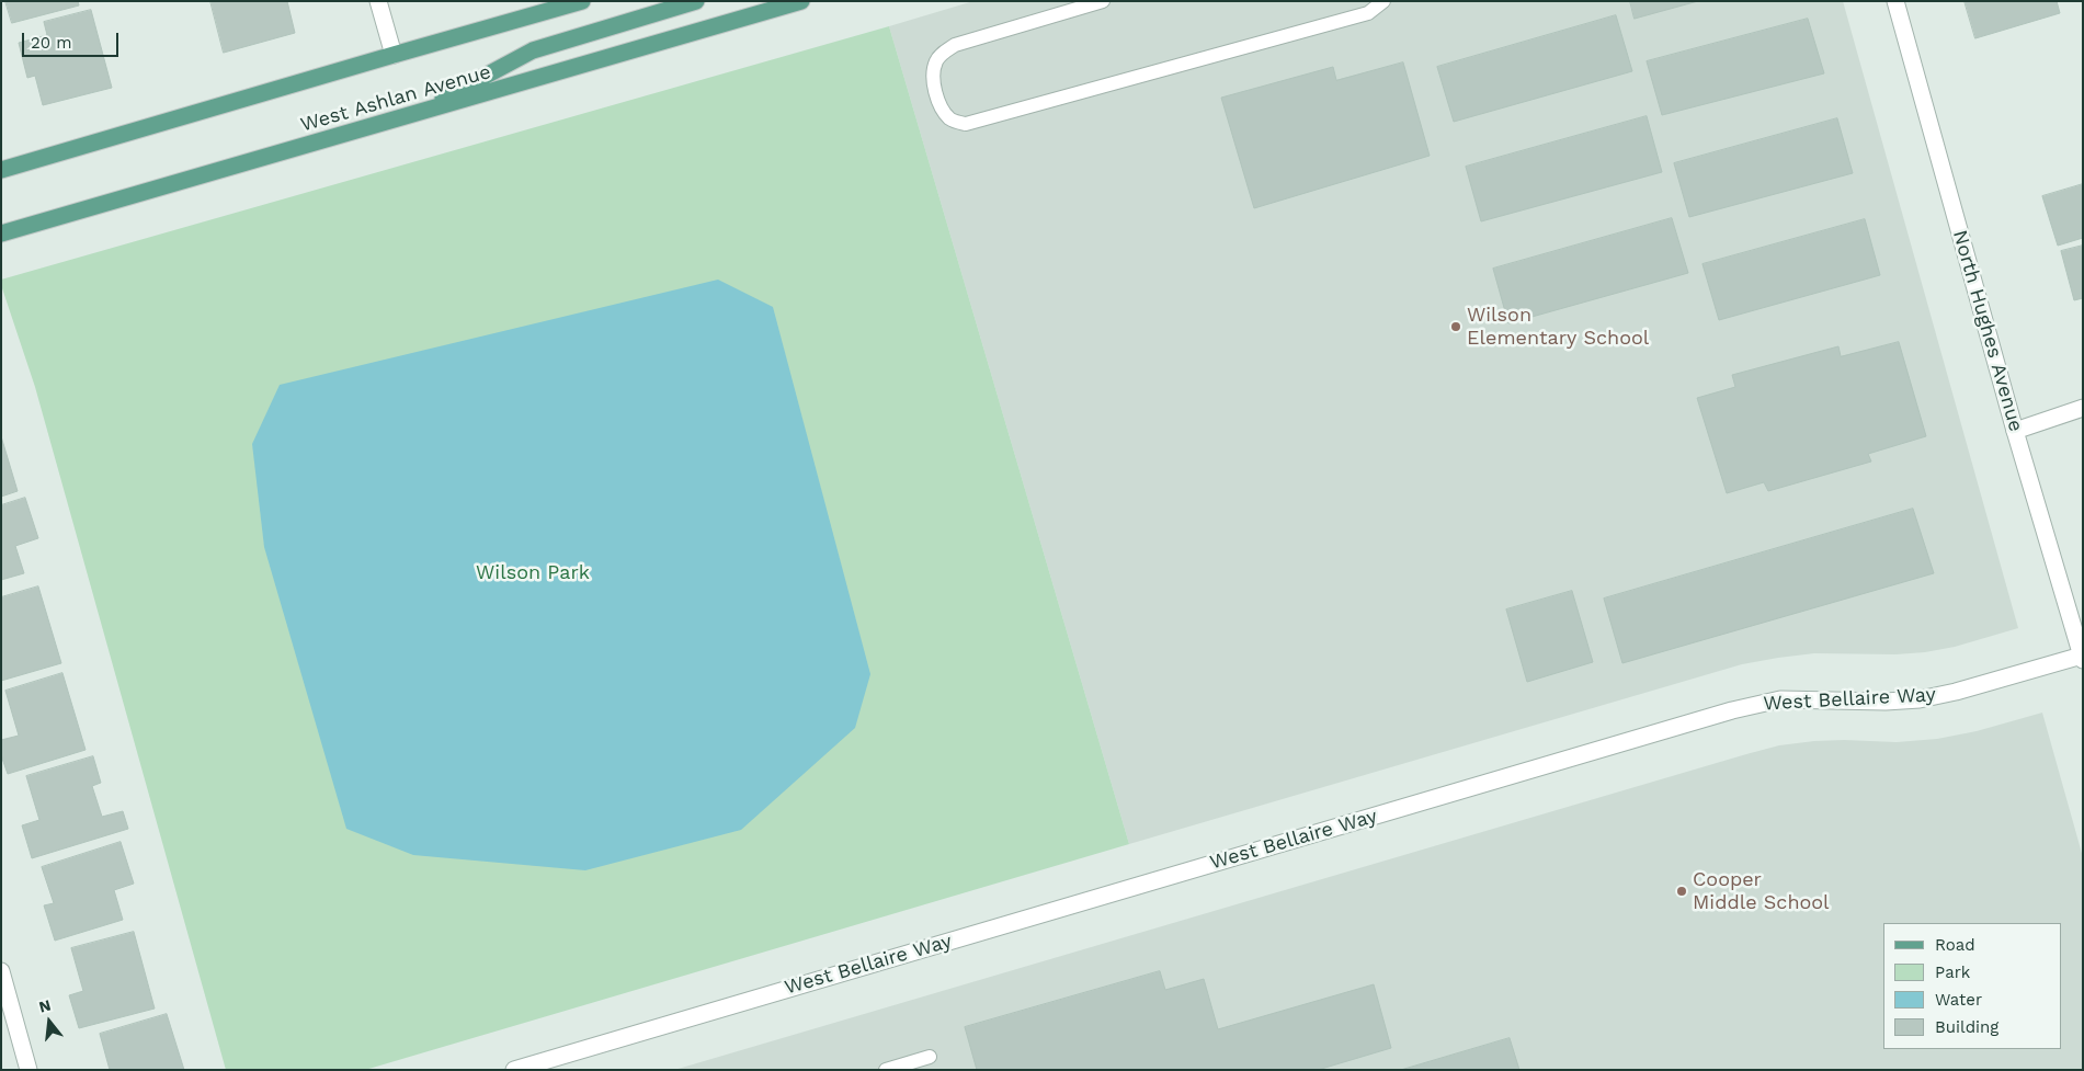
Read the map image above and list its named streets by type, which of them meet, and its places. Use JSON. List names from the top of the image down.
{
  "streets": {
    "main road": ["West Ashlan Avenue"],
    "street": ["North Hughes Avenue", "West Bellaire Way"]
  },
  "crossings": [
    ["North Hughes Avenue", "West Bellaire Way"]
  ],
  "parks": ["Wilson Park"],
  "places": ["Wilson Elementary School", "Cooper Middle School"],
  "legend": [
    "Road",
    "Park",
    "Water",
    "Building"
  ],
  "scale_bar": "20 m",
  "north": "top"
}
